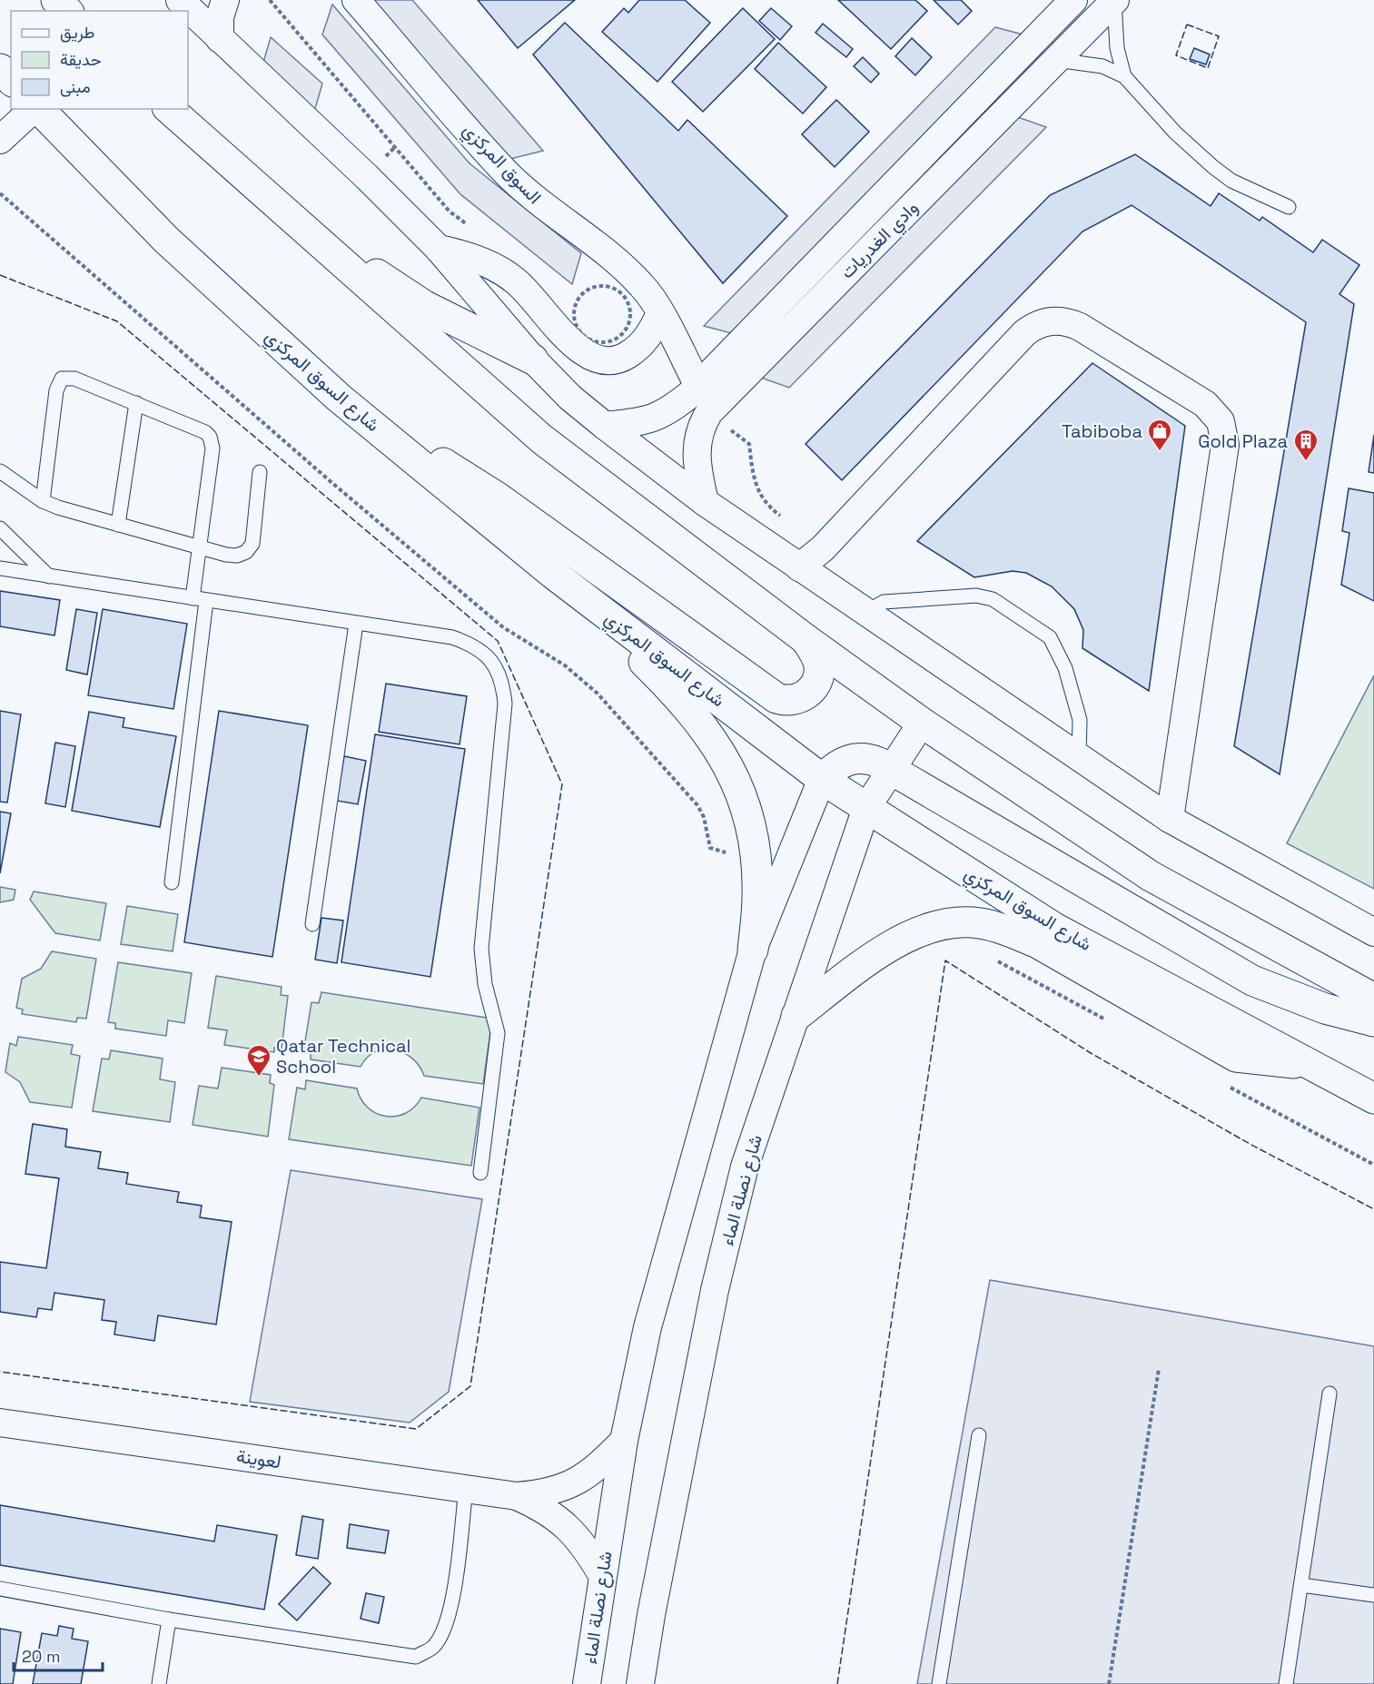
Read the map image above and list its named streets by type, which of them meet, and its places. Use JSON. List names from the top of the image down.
{
  "streets": {
    "main road": ["شارع السوق المركزي"],
    "street": [
      "السوق المركزي",
      "وادي الغدريات",
      "شارع نصلة الماء",
      "لعوينة"
    ]
  },
  "crossings": [
    ["السوق المركزي", "وادي الغدريات"],
    ["شارع السوق المركزي", "شارع نصلة الماء"],
    ["شارع نصلة الماء", "لعوينة"]
  ],
  "places": {
    "shop": ["Tabiboba"],
    "building": ["Gold Plaza"],
    "school or university": ["Qatar Technical School"]
  },
  "legend": ["طريق", "حديقة", "مبنى"],
  "scale_bar": "20 m"
}
